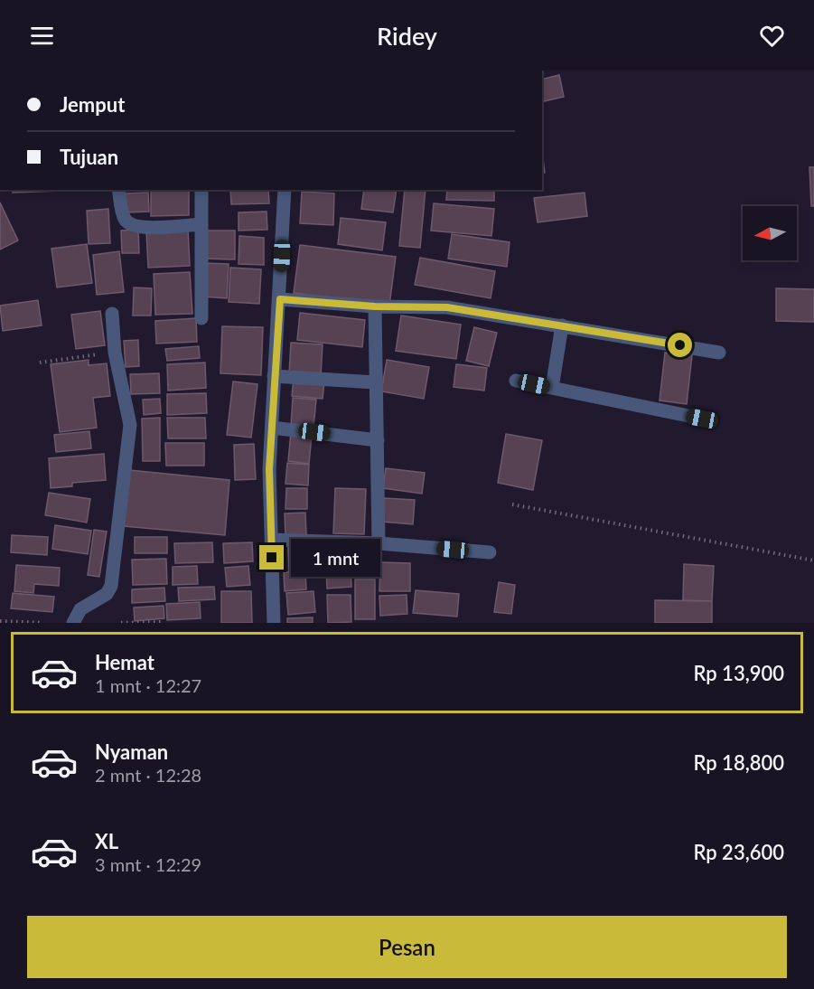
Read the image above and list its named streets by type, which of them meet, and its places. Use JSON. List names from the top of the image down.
{
  "north": "left",
  "page": {
    "header": "Ridey",
    "banner": ["Jemput", "Tujuan"],
    "bubble": "1 mnt",
    "list": [
      {
        "name": "Hemat",
        "note": "1 mnt · 12:27",
        "value": "Rp 13,900"
      },
      {
        "name": "Nyaman",
        "note": "2 mnt · 12:28",
        "value": "Rp 18,800"
      },
      {
        "name": "XL",
        "note": "3 mnt · 12:29",
        "value": "Rp 23,600"
      }
    ],
    "buttons": "Pesan"
  }
}
